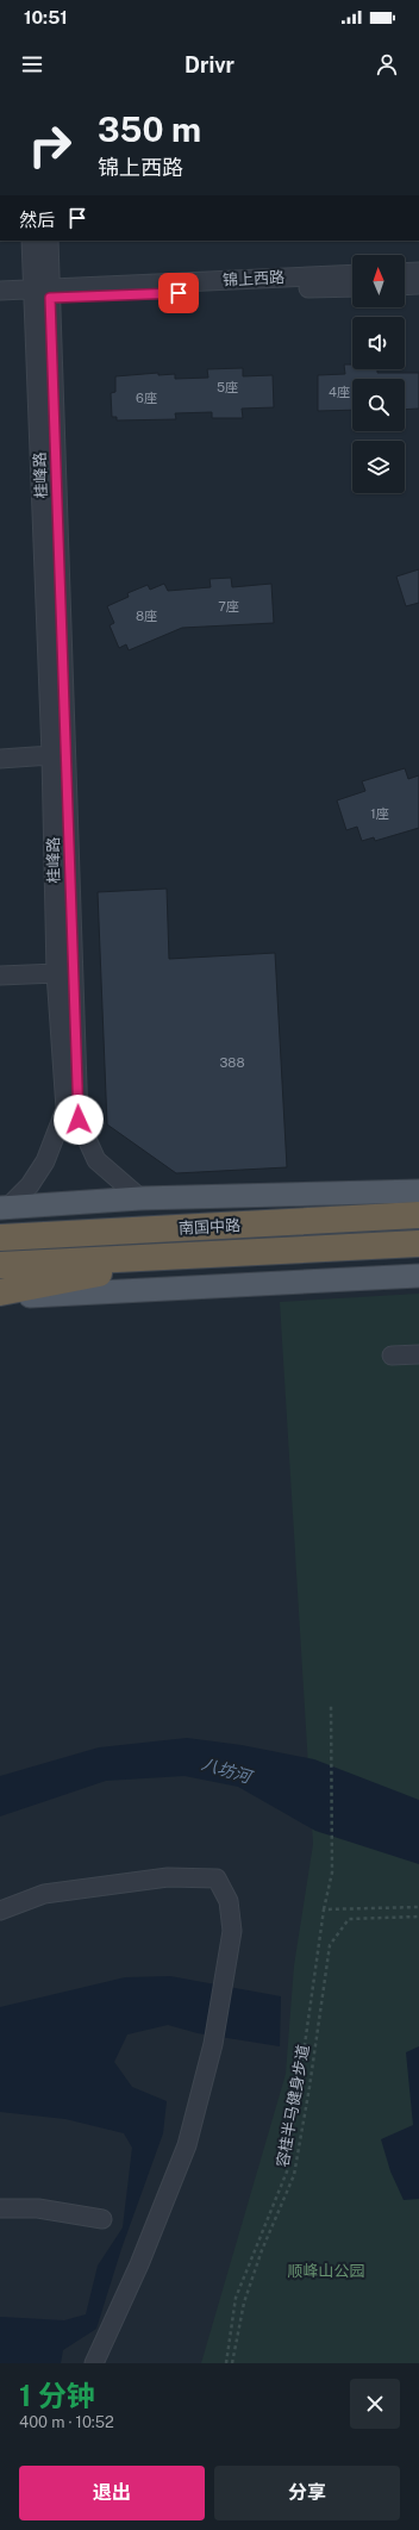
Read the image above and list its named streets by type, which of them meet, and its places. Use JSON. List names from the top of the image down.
{
  "streets": {
    "highway": ["南国中路"],
    "street": ["锦上西路", "桂峰路"],
    "path": ["容桂半马健身步道"]
  },
  "crossings": [
    ["锦上西路", "桂峰路"],
    ["桂峰路", "南国中路"]
  ],
  "water": ["八坊河"],
  "parks": ["顺峰山公园"],
  "house_numbers": [
    "5座",
    "4座",
    "6座",
    "7座",
    "8座",
    "1座",
    "388"
  ],
  "north": "top",
  "page": {
    "status": "10:51",
    "header": "Drivr",
    "turn": ["350 m", "锦上西路"],
    "then": "然后",
    "heading": ["1 分钟", "400 m · 10:52"],
    "buttons": ["退出", "分享"]
  }
}
